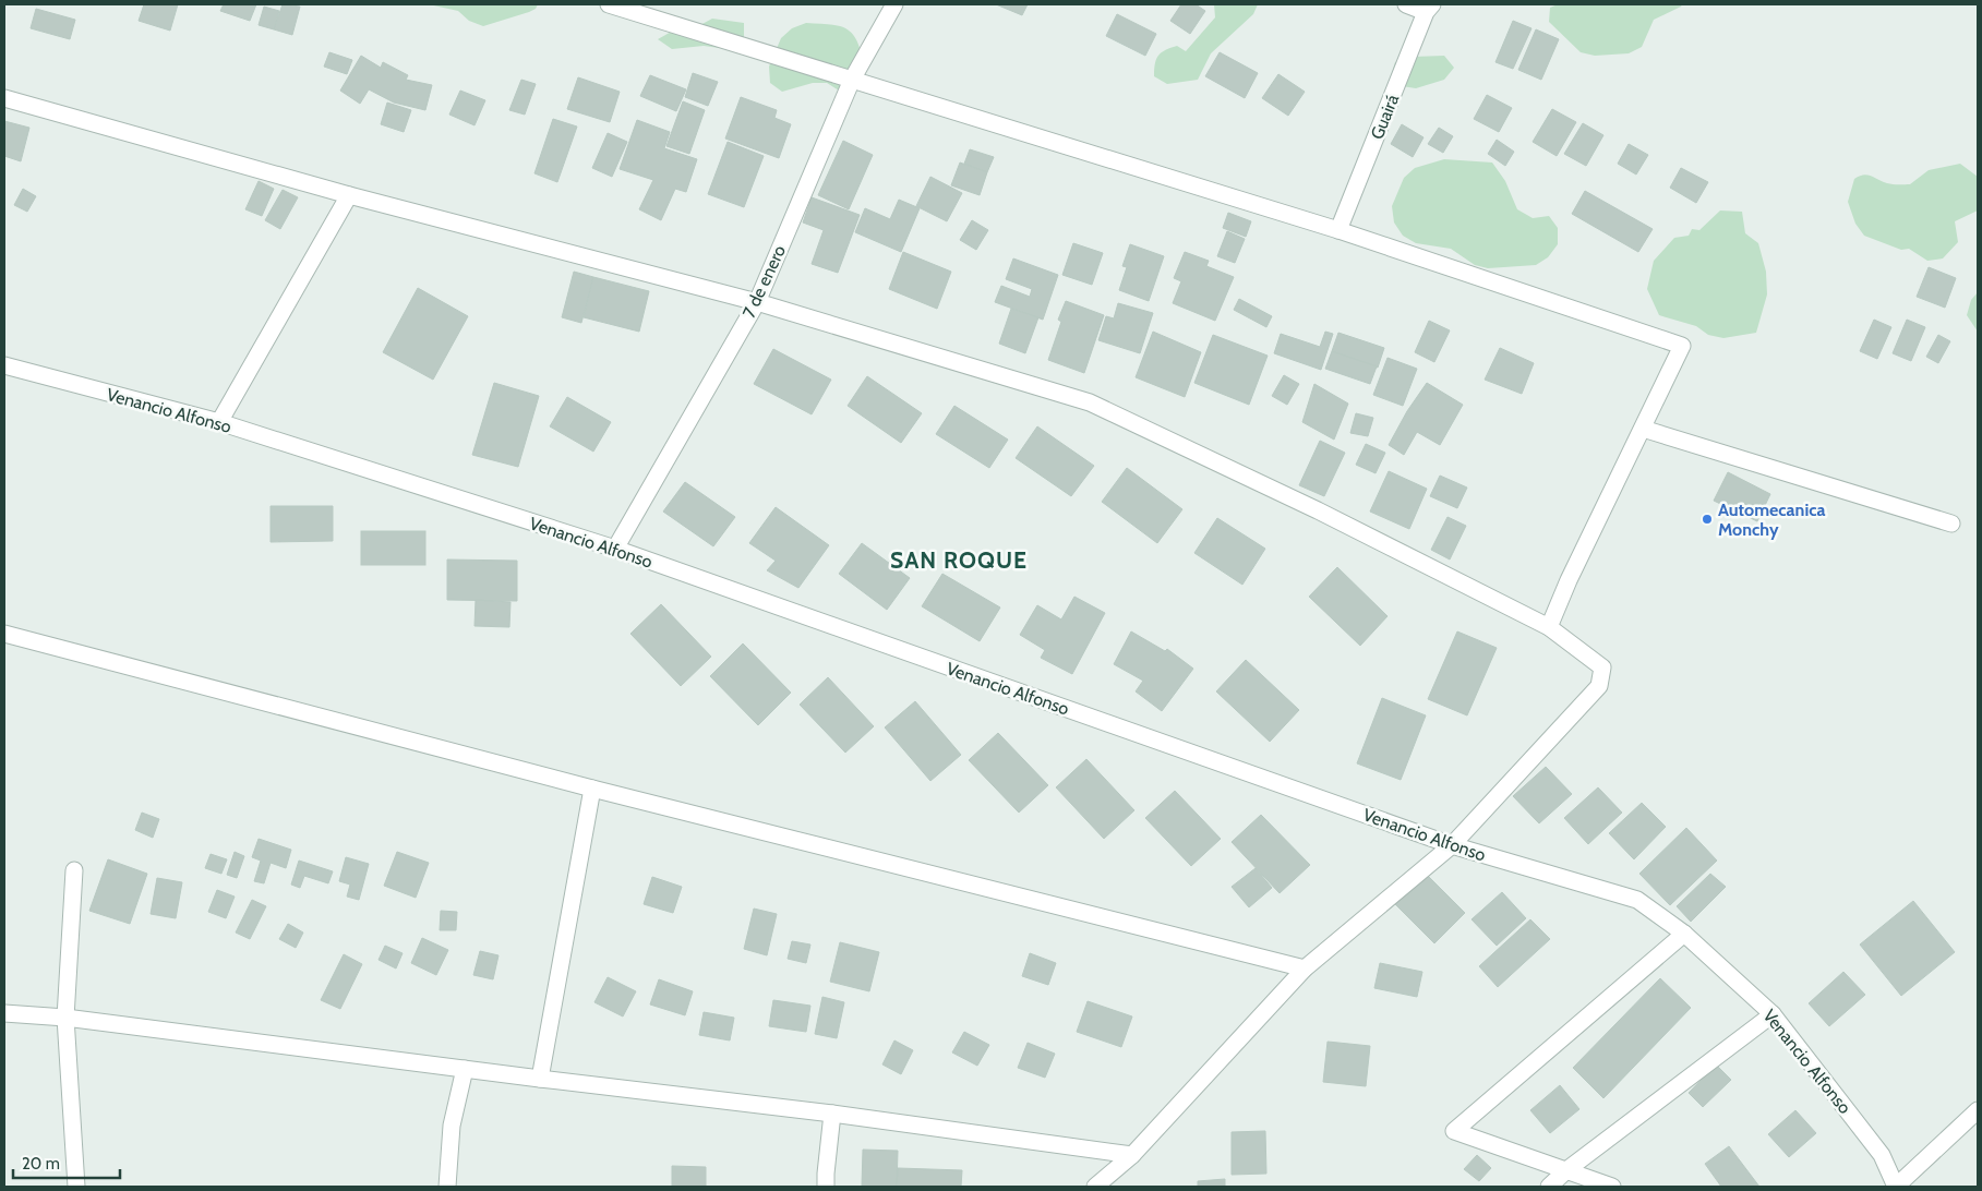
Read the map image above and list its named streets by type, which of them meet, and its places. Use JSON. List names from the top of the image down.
{
  "streets": {
    "street": ["Guairá", "7 de enero", "Venancio Alfonso"]
  },
  "crossings": [
    ["7 de enero", "Venancio Alfonso"]
  ],
  "districts": ["SAN ROQUE"],
  "places": ["Automecanica Monchy"],
  "scale_bar": "20 m"
}
